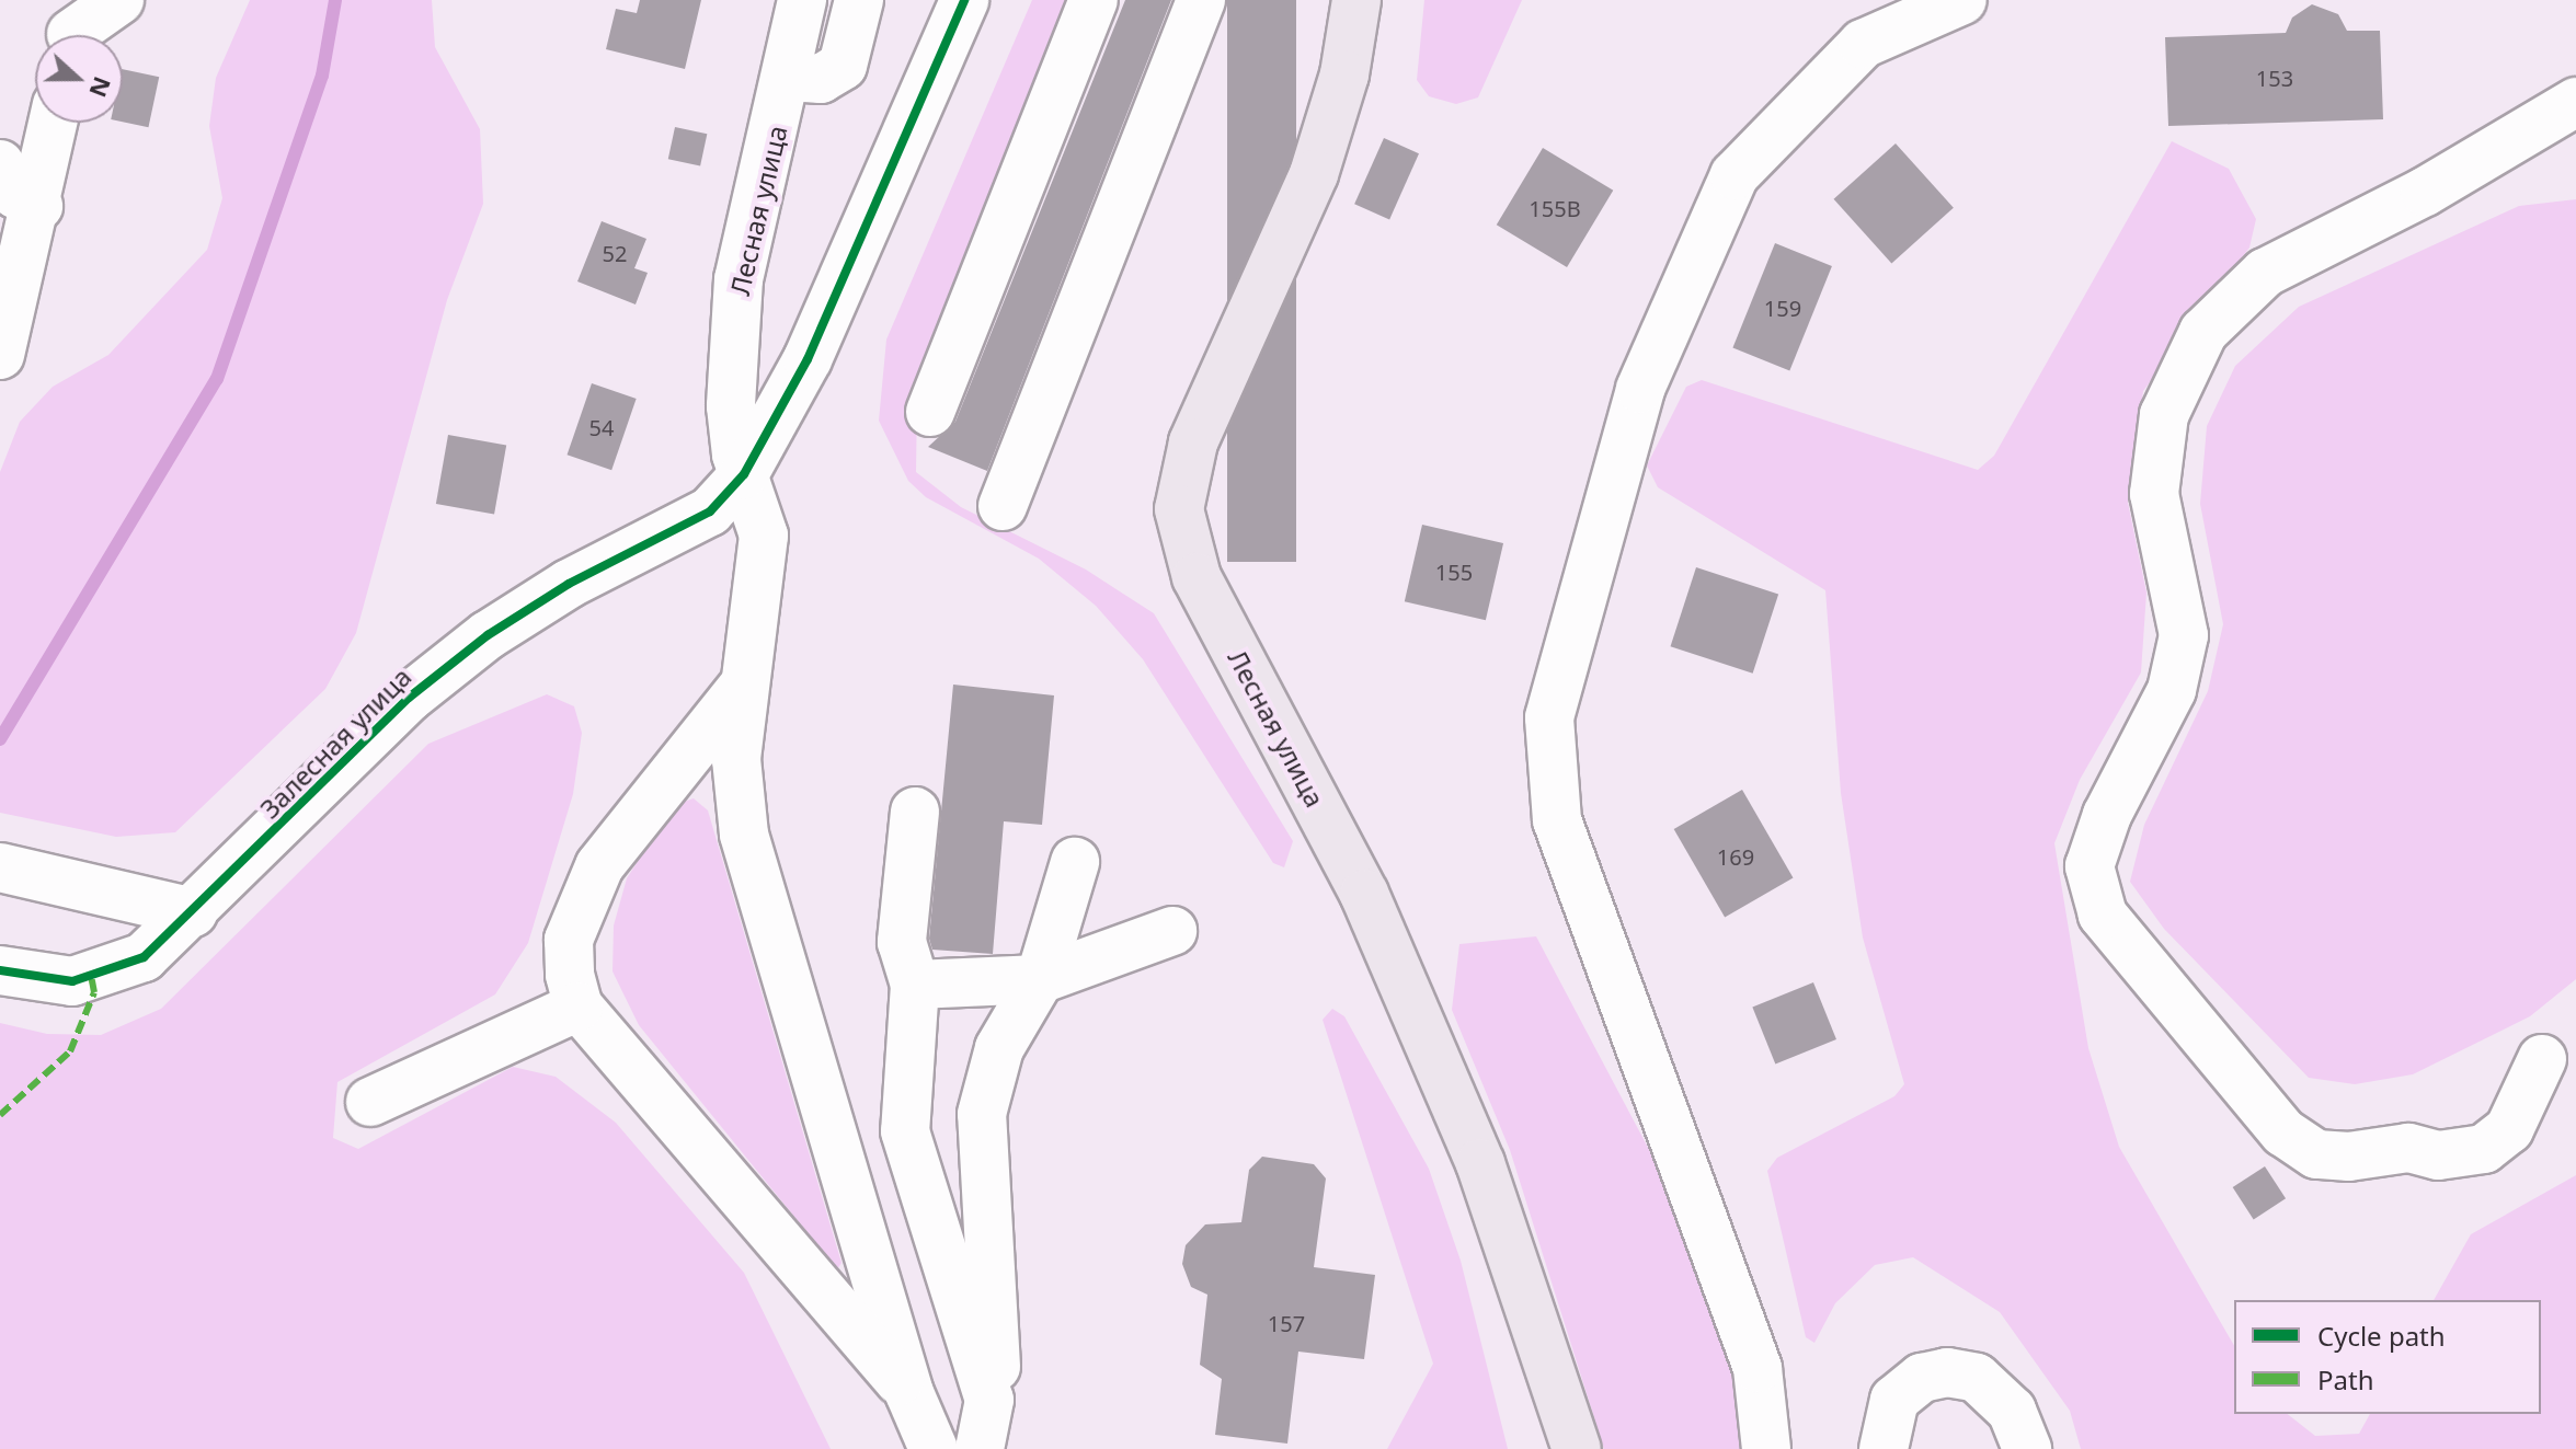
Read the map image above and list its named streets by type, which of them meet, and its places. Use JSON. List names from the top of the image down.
{
  "streets": {
    "main road": ["Лесная улица"],
    "street": ["Залесная улица"]
  },
  "crossings": [
    ["Лесная улица", "Залесная улица"]
  ],
  "house_numbers": [
    "153",
    "155В",
    "52",
    "159",
    "54",
    "155",
    "169",
    "157"
  ],
  "legend": ["Cycle path", "Path"],
  "north": "right"
}
